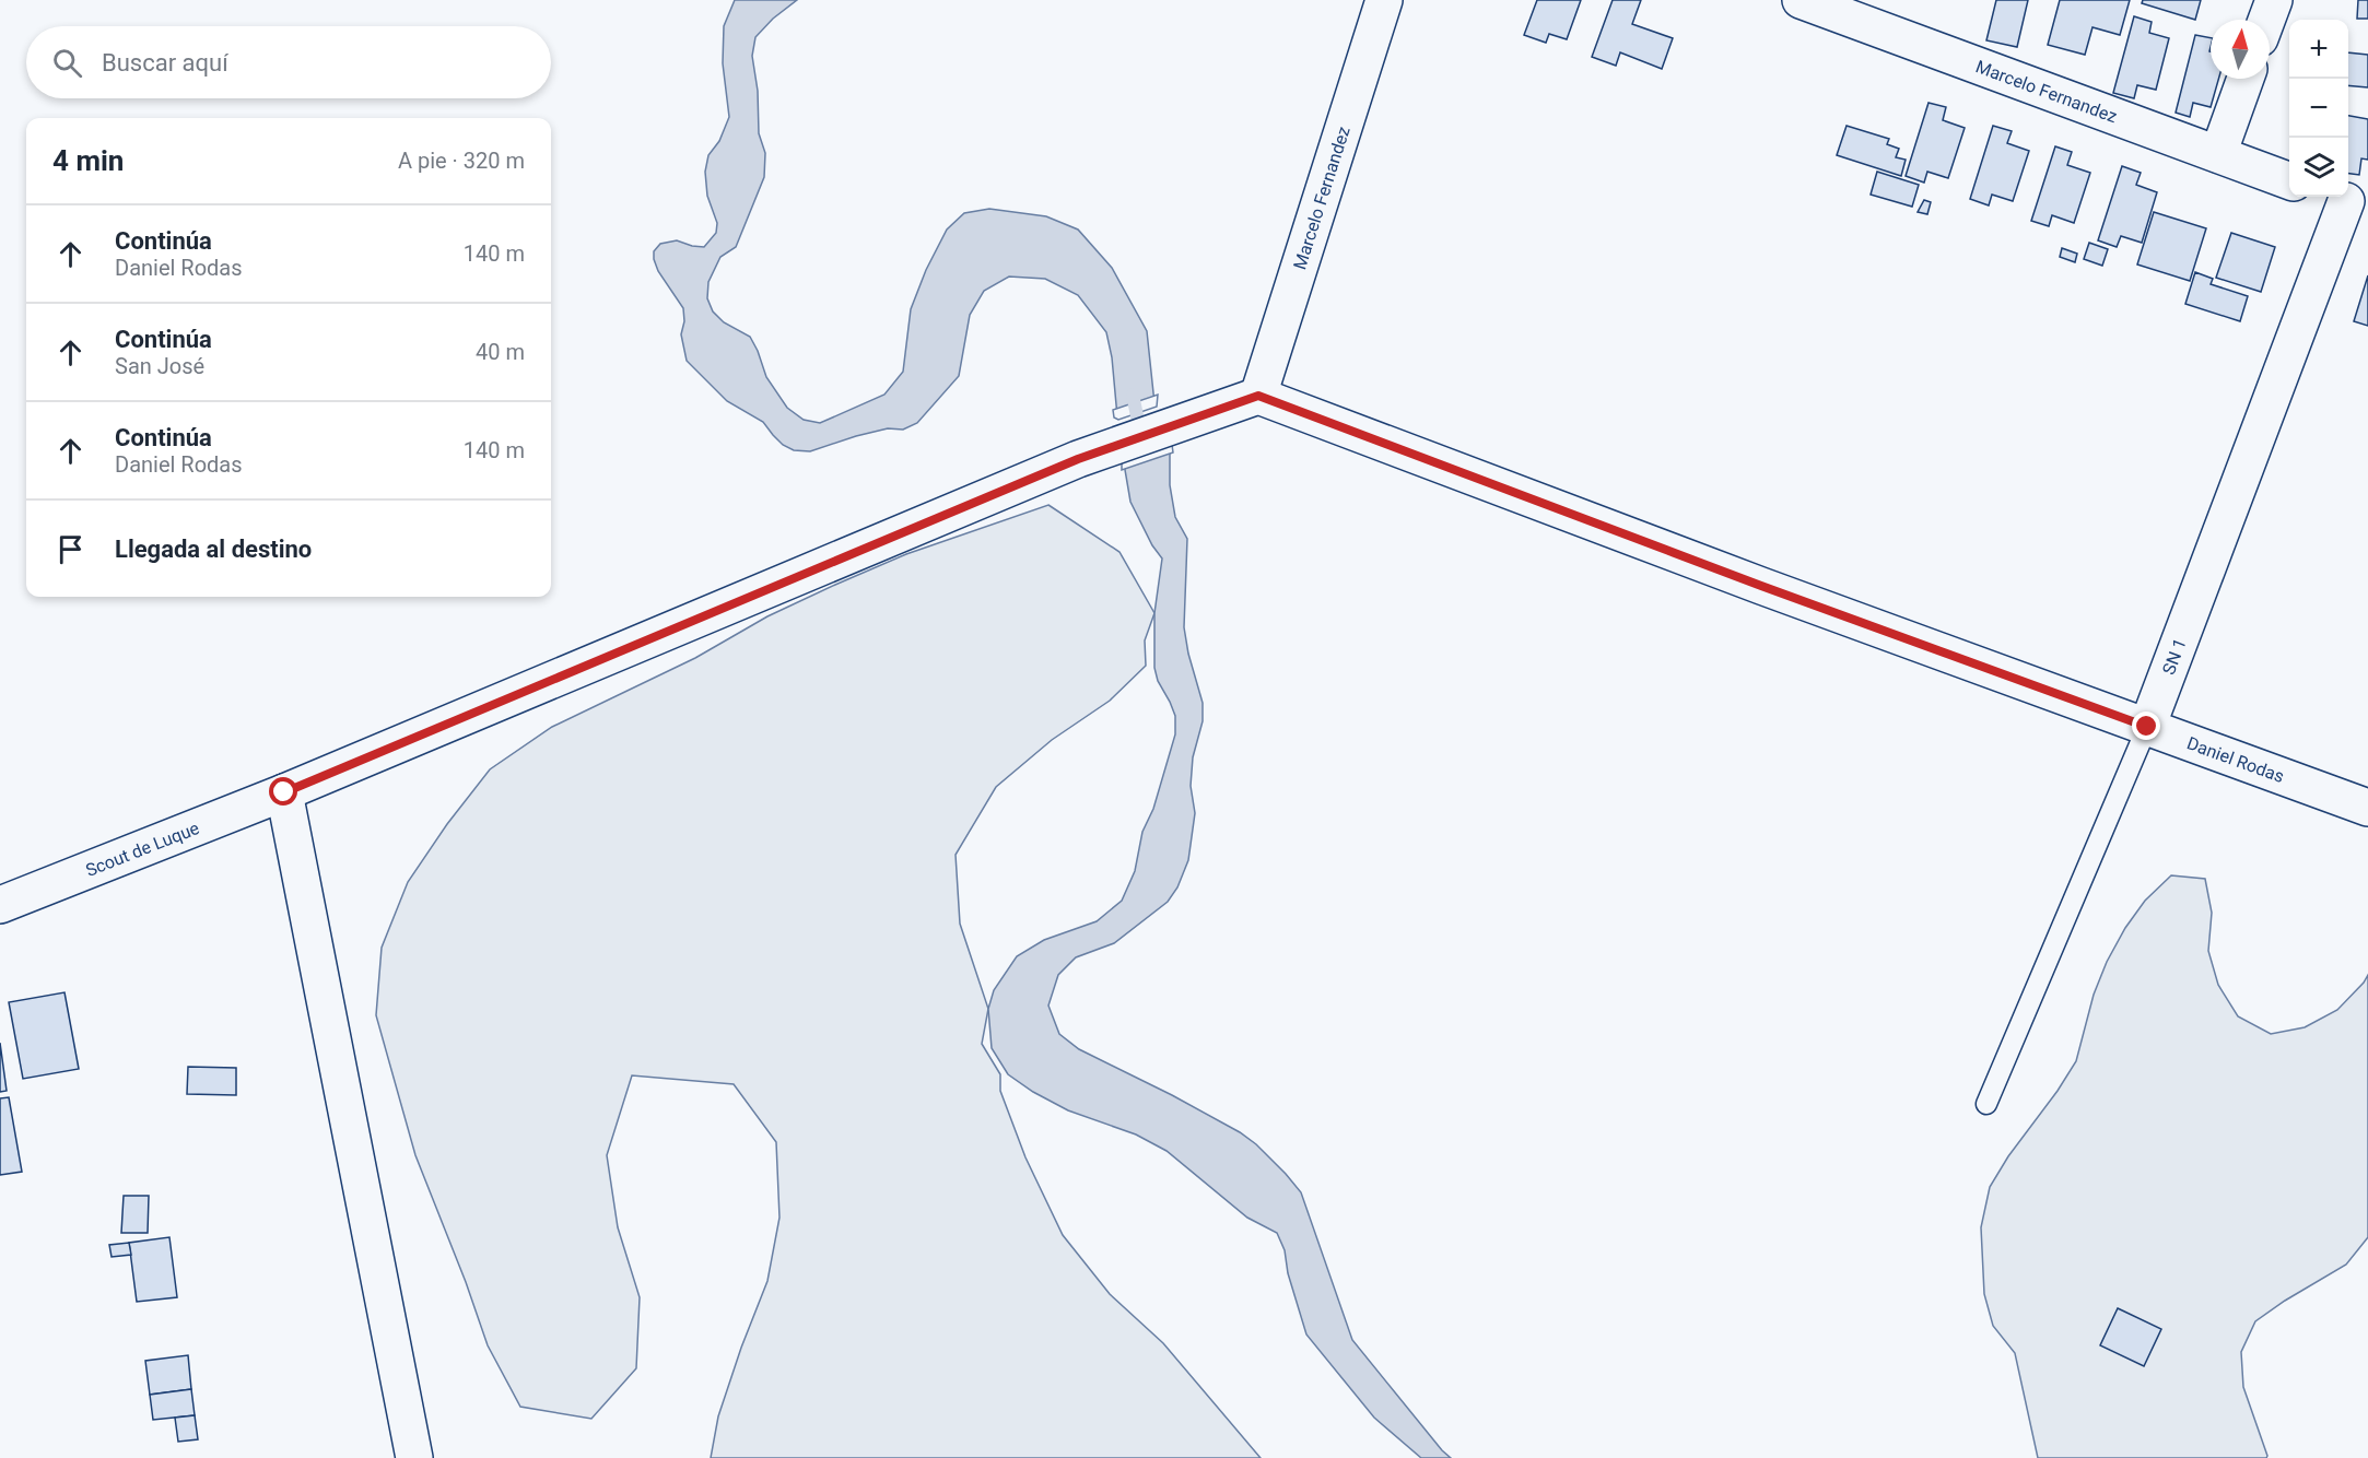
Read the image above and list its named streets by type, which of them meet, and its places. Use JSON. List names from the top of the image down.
{
  "streets": {
    "street": [
      "Marcelo Fernandez",
      "SN 1",
      "Daniel Rodas",
      "Scout de Luque"
    ]
  },
  "crossings": [
    ["Marcelo Fernandez", "Daniel Rodas"],
    ["SN 1", "Daniel Rodas"]
  ],
  "north": "top",
  "page": {
    "map_buttons": ["+", "−"],
    "search": "Buscar aquí",
    "heading": ["4 min", "A pie · 320 m"],
    "list": [
      ["Continúa", "Daniel Rodas", "140 m"],
      ["Continúa", "San José", "40 m"],
      ["Continúa", "Daniel Rodas", "140 m"],
      "Llegada al destino"
    ]
  }
}
